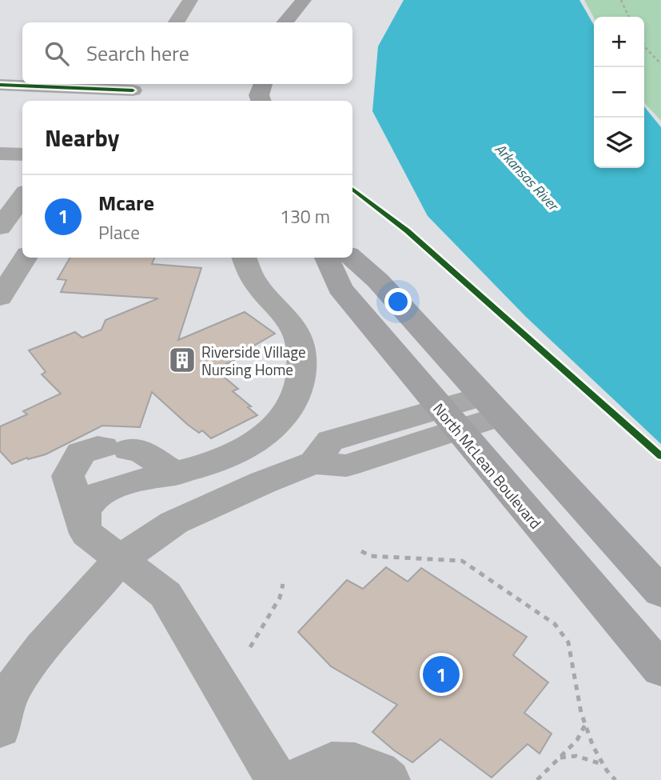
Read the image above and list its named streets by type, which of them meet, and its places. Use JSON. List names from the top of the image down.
{
  "streets": {
    "main road": ["North McLean Boulevard"]
  },
  "water": ["Arkansas River"],
  "places": {
    "building": ["Riverside Village Nursing Home"]
  },
  "page": {
    "map_buttons": ["+", "−"],
    "search": "Search here",
    "heading": "Nearby",
    "list": [
      {
        "mark": "1",
        "name": "Mcare",
        "note": "Place",
        "value": "130 m"
      }
    ],
    "pins": "1"
  }
}
